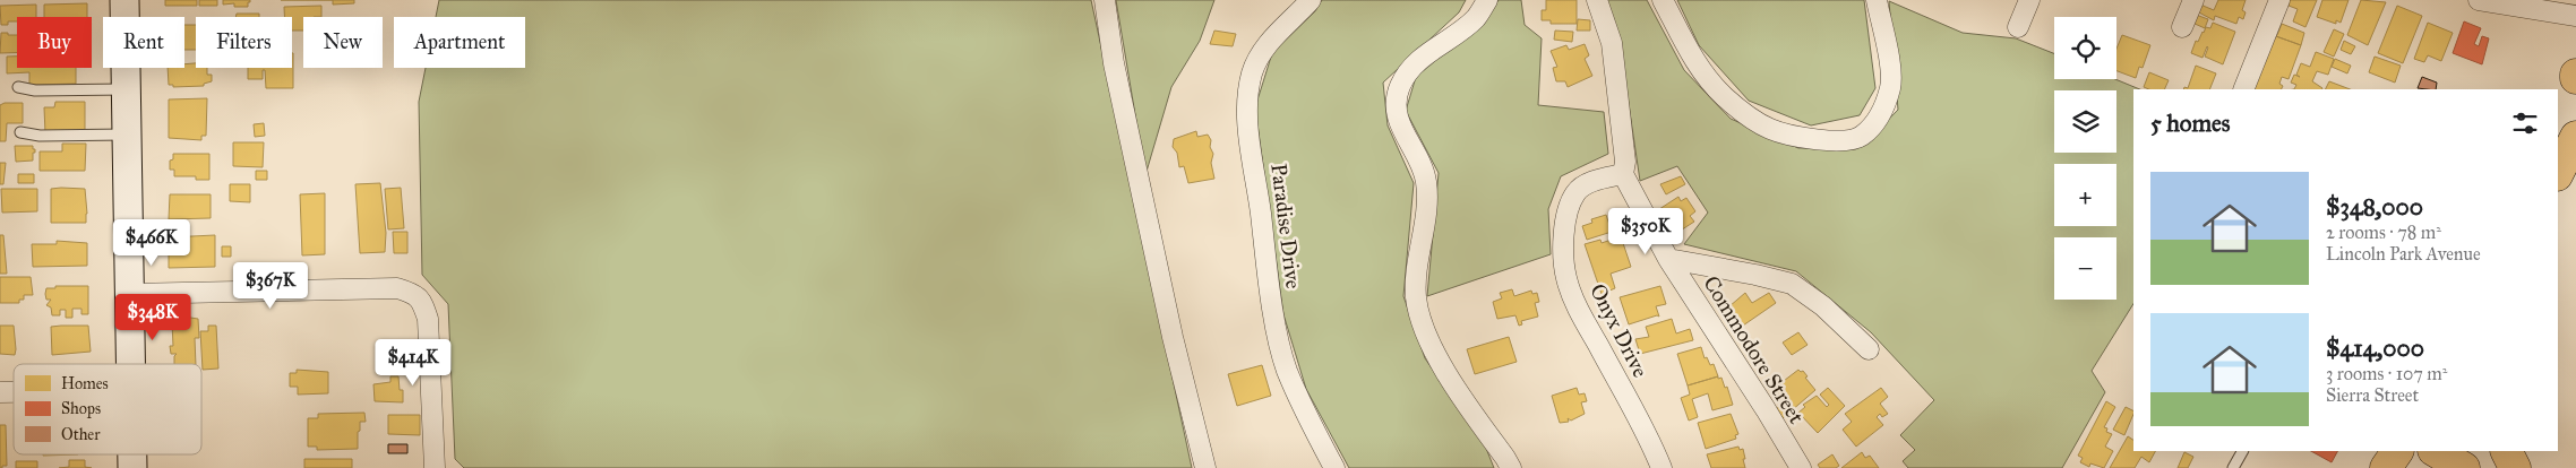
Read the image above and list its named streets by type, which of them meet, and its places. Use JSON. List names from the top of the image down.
{
  "streets": {
    "street": ["Paradise Drive", "Onyx Drive", "Commodore Street"]
  },
  "crossings": [
    ["Onyx Drive", "Commodore Street"]
  ],
  "legend": ["Homes", "Shops", "Other"],
  "page": {
    "map_buttons": ["+", "−"],
    "chip": [
      "Buy",
      "Rent",
      "Filters",
      "New",
      "Apartment"
    ],
    "heading": "5 homes",
    "list": [
      {
        "name": "$348,000",
        "note": "2 rooms · 78 m² · Lincoln Park Avenue"
      },
      {
        "name": "$414,000",
        "note": "3 rooms · 107 m² · Sierra Street"
      }
    ],
    "price": [
      "$350K",
      "$466K",
      "$367K",
      "$348K",
      "$414K"
    ]
  }
}
